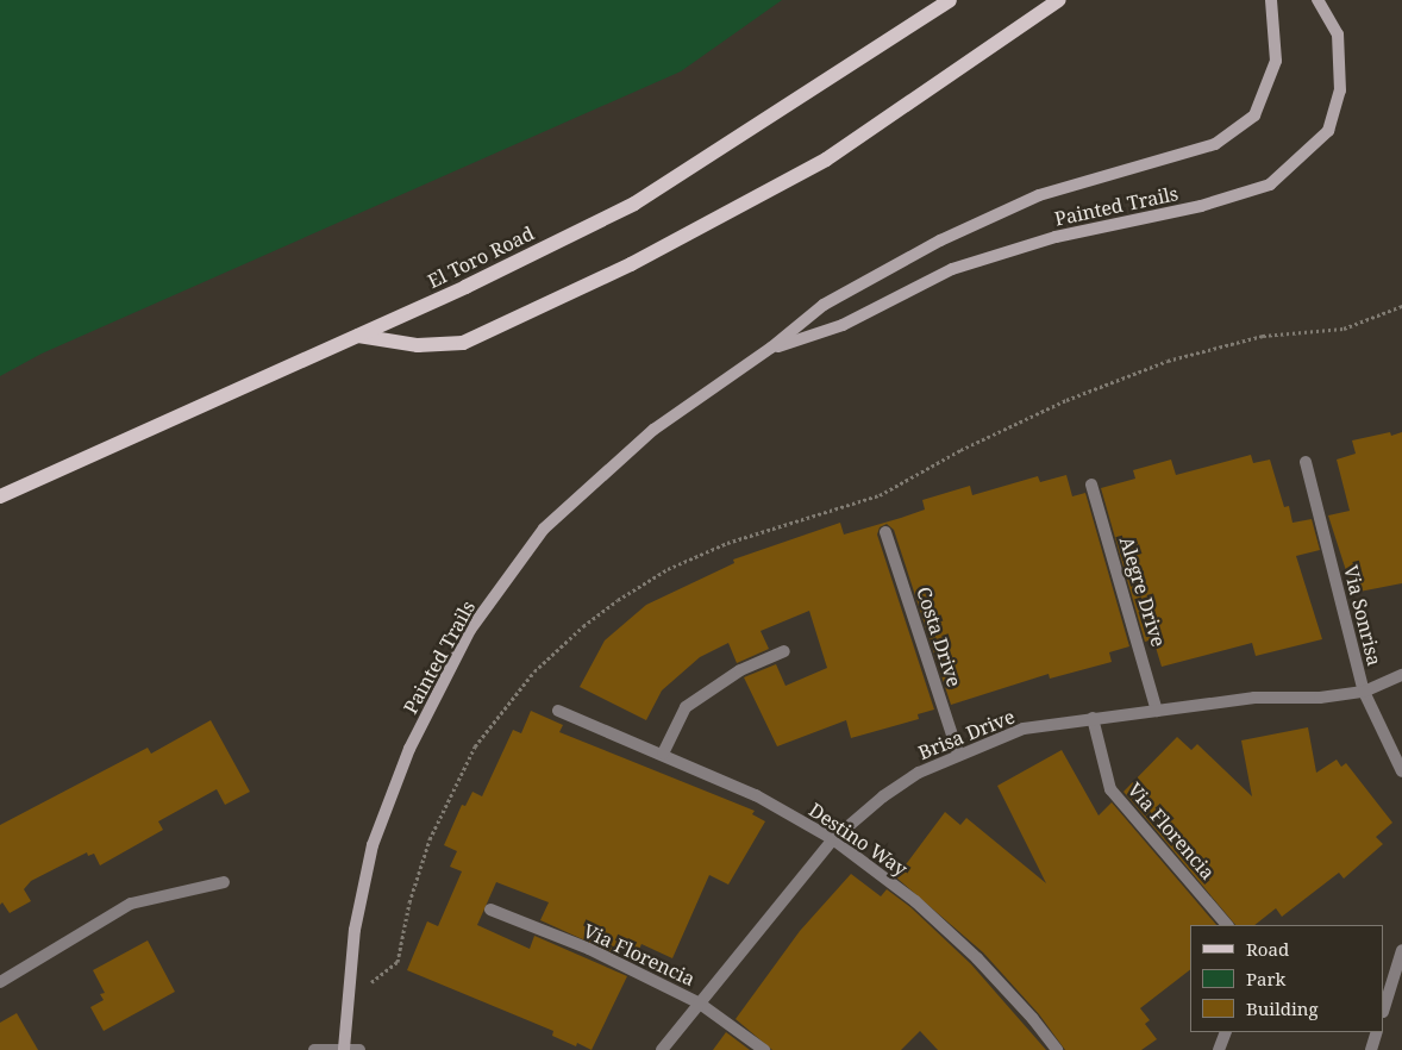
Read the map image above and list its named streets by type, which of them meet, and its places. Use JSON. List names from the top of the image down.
{
  "streets": {
    "main road": ["El Toro Road"],
    "street": [
      "Painted Trails",
      "Alegre Drive",
      "Via Sonrisa",
      "Costa Drive",
      "Brisa Drive",
      "Via Florencia",
      "Destino Way"
    ]
  },
  "crossings": [
    ["Alegre Drive", "Brisa Drive"],
    ["Via Sonrisa", "Brisa Drive"],
    ["Costa Drive", "Brisa Drive"],
    ["Brisa Drive", "Via Florencia"],
    ["Brisa Drive", "Destino Way"]
  ],
  "legend": ["Road", "Park", "Building"]
}
